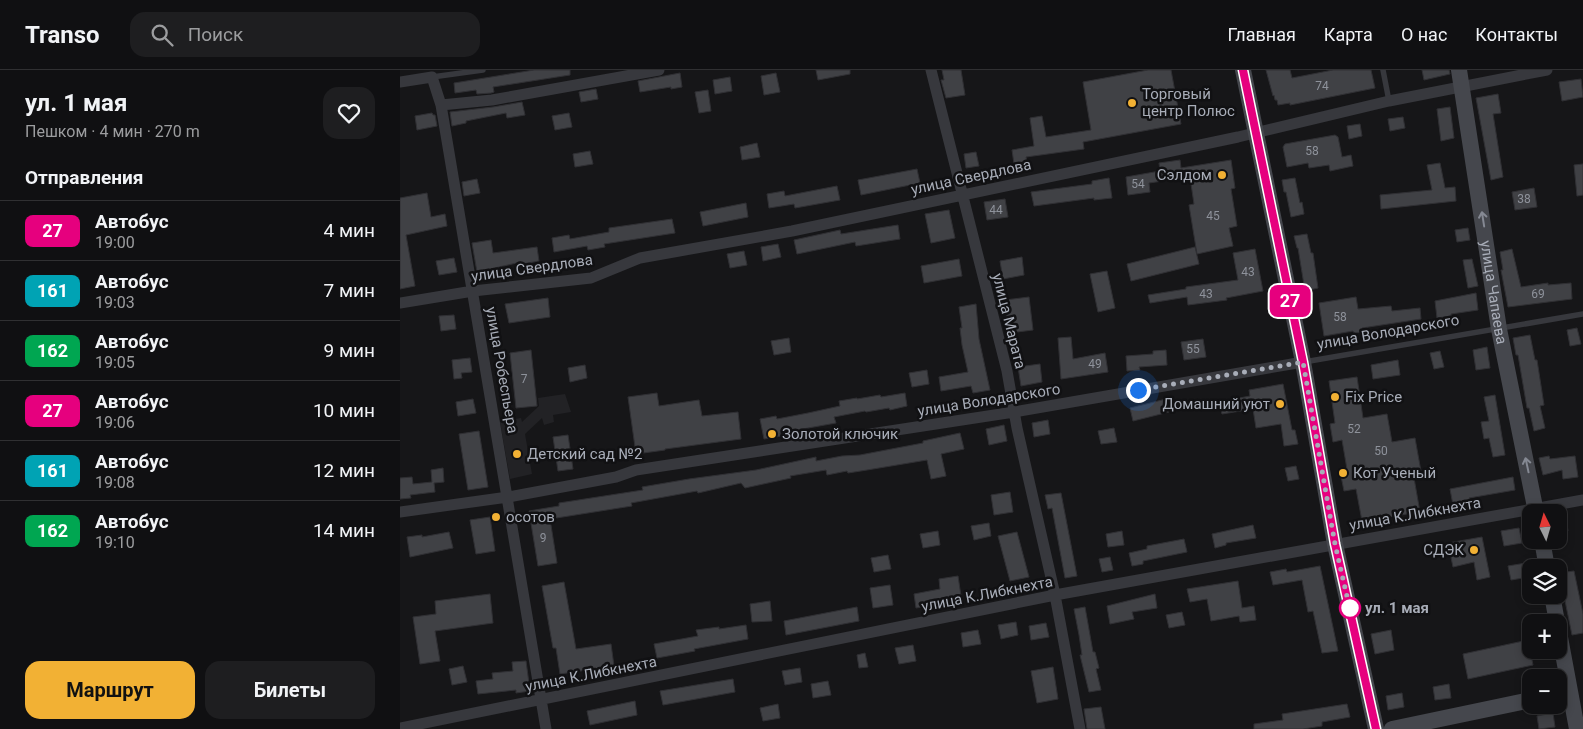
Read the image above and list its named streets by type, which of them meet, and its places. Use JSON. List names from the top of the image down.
{
  "streets": {
    "main road": ["улица Чапаева"],
    "street": [
      "улица Свердлова",
      "улица Марата",
      "улица Володарского",
      "улица Робеспьера",
      "улица К.Либкнехта"
    ]
  },
  "crossings": [
    ["улица Свердлова", "улица Чапаева"],
    ["улица Свердлова", "улица Марата"],
    ["улица Свердлова", "улица Робеспьера"],
    ["улица Чапаева", "улица Володарского"],
    ["улица Марата", "улица Володарского"],
    ["улица Марата", "улица К.Либкнехта"],
    ["улица Володарского", "улица Робеспьера"],
    ["улица Робеспьера", "улица К.Либкнехта"]
  ],
  "one_way": ["улица Чапаева"],
  "places": [
    "Торговый центр Полюс",
    "Сэлдом",
    "Fix Price",
    "Домашний уют",
    "Золотой ключик",
    "Детский сад №2",
    "Кот Ученый",
    "осотов",
    "СДЭК",
    "ул. 1 мая"
  ],
  "lines": ["bus line 27"],
  "house_numbers": [
    "74",
    "58",
    "54",
    "38",
    "44",
    "45",
    "43",
    "43",
    "69",
    "58",
    "55",
    "49",
    "7",
    "52",
    "50",
    "9"
  ],
  "north": "top",
  "page": {
    "header": "Transo",
    "search": "Поиск",
    "nav": [
      "Главная",
      "Карта",
      "О нас",
      "Контакты"
    ],
    "heading": [
      ["ул. 1 мая", "Пешком · 4 мин · 270 m"],
      "Отправления"
    ],
    "on_map": "27",
    "list": [
      {
        "mark": "27",
        "name": "Автобус",
        "note": "19:00",
        "value": "4 мин"
      },
      {
        "mark": "161",
        "name": "Автобус",
        "note": "19:03",
        "value": "7 мин"
      },
      {
        "mark": "162",
        "name": "Автобус",
        "note": "19:05",
        "value": "9 мин"
      },
      {
        "mark": "27",
        "name": "Автобус",
        "note": "19:06",
        "value": "10 мин"
      },
      {
        "mark": "161",
        "name": "Автобус",
        "note": "19:08",
        "value": "12 мин"
      },
      {
        "mark": "162",
        "name": "Автобус",
        "note": "19:10",
        "value": "14 мин"
      }
    ],
    "map_buttons": ["+", "−"],
    "buttons": ["Маршрут", "Билеты"]
  }
}
